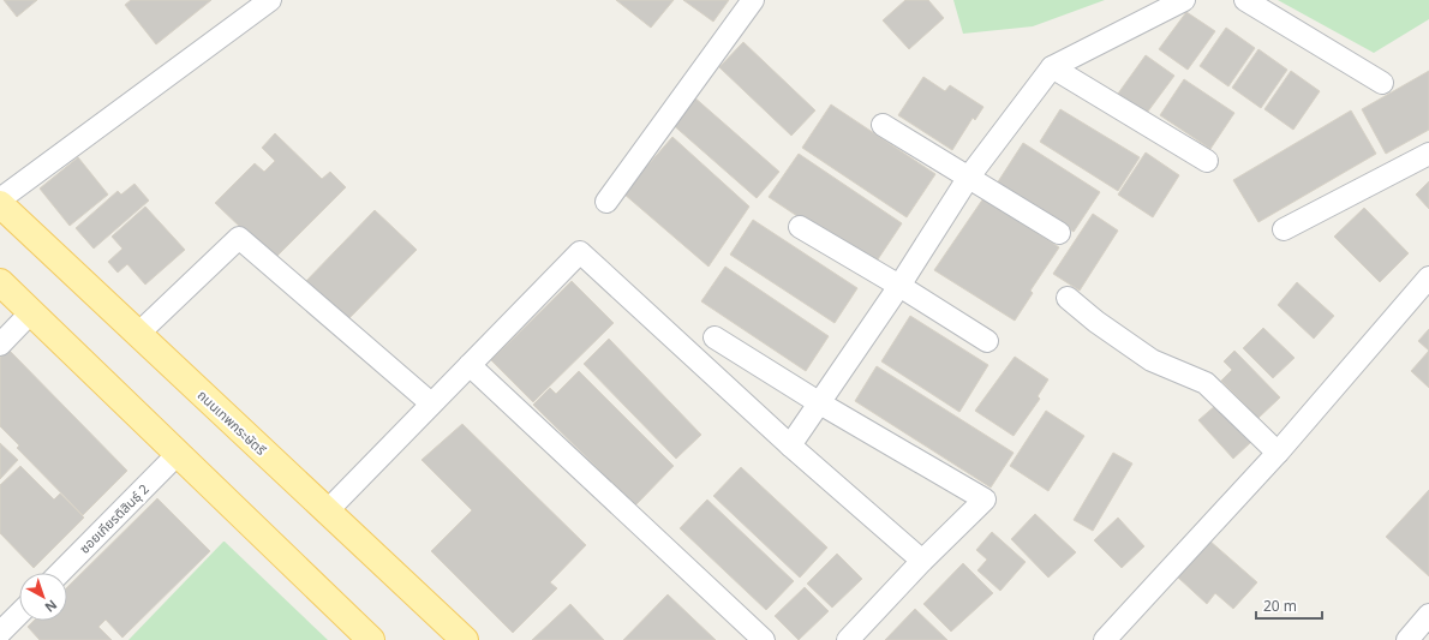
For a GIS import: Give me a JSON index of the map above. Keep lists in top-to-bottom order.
{
  "streets": {
    "main road": ["ถนนเทพกระษัตรี"],
    "street": ["ซอยเกียรติสินธุ์ 2"]
  },
  "scale_bar": "20 m",
  "north": "bottom right"
}
